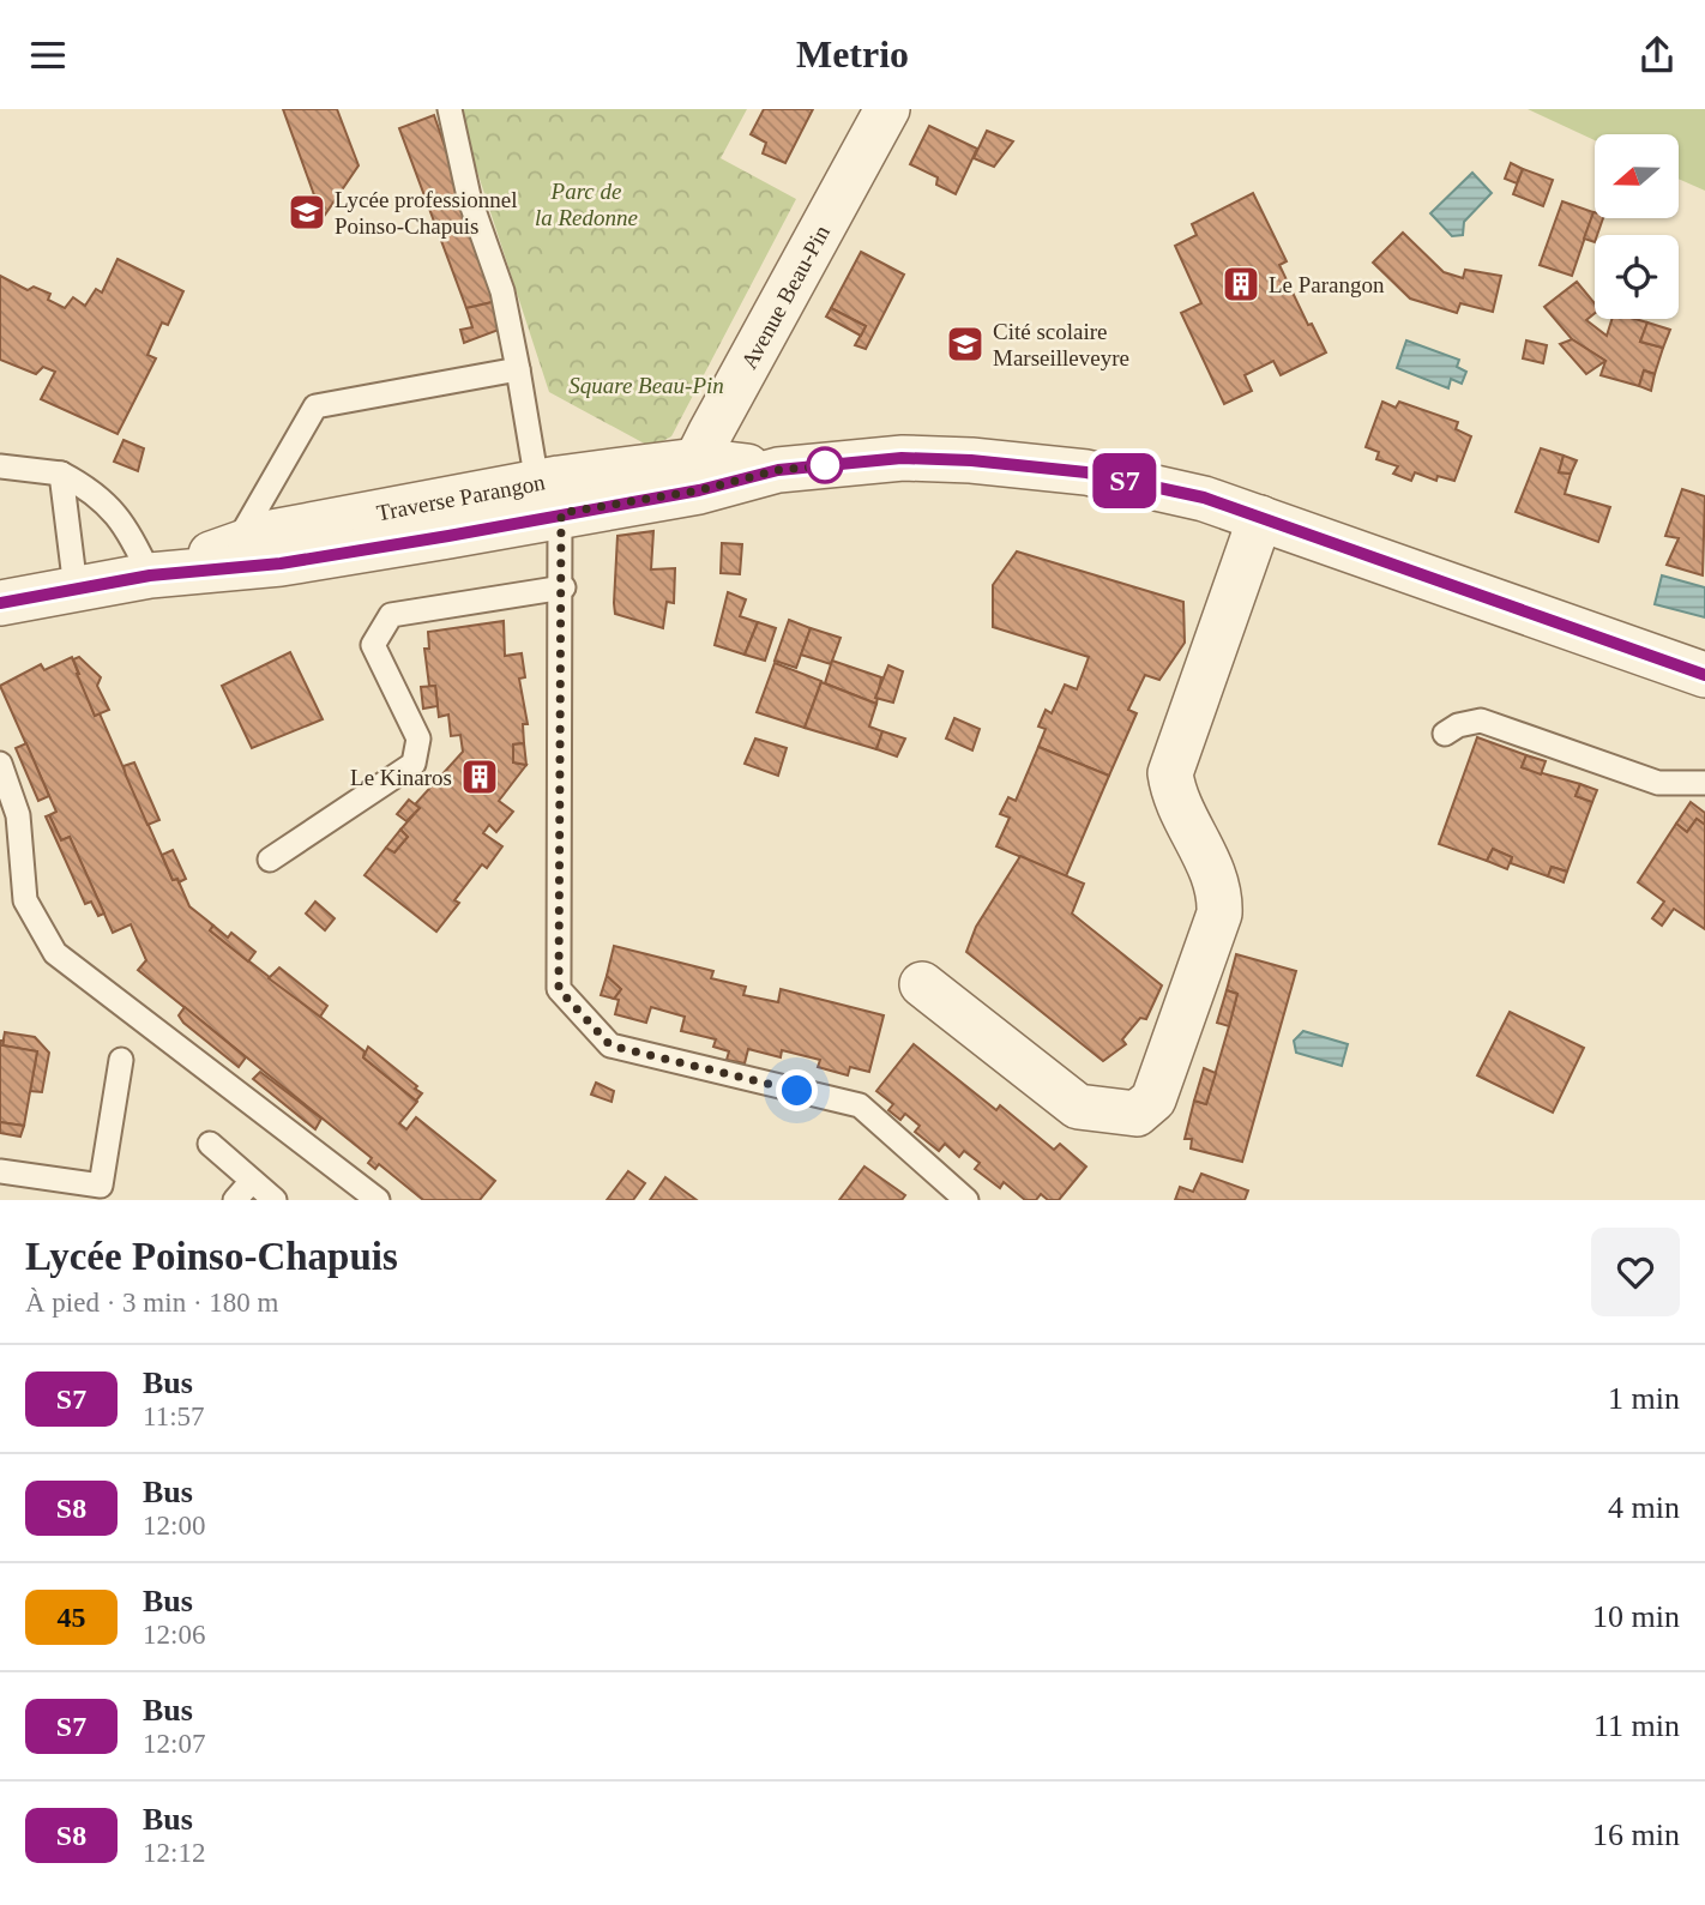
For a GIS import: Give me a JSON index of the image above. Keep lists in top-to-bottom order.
{
  "streets": {
    "street": ["Avenue Beau-Pin", "Traverse Parangon"]
  },
  "crossings": [
    ["Avenue Beau-Pin", "Traverse Parangon"]
  ],
  "parks": ["Parc de la Redonne", "Square Beau-Pin"],
  "places": {
    "school or university": ["Lycée professionnel Poinso-Chapuis", "Cité scolaire Marseilleveyre"],
    "building": ["Le Parangon", "Le Kinaros"]
  },
  "lines": ["bus line S7"],
  "north": "left",
  "page": {
    "header": "Metrio",
    "on_map": "S7",
    "heading": ["Lycée Poinso-Chapuis", "À pied · 3 min · 180 m"],
    "list": [
      {
        "mark": "S7",
        "name": "Bus",
        "note": "11:57",
        "value": "1 min"
      },
      {
        "mark": "S8",
        "name": "Bus",
        "note": "12:00",
        "value": "4 min"
      },
      {
        "mark": "45",
        "name": "Bus",
        "note": "12:06",
        "value": "10 min"
      },
      {
        "mark": "S7",
        "name": "Bus",
        "note": "12:07",
        "value": "11 min"
      },
      {
        "mark": "S8",
        "name": "Bus",
        "note": "12:12",
        "value": "16 min"
      }
    ]
  }
}
